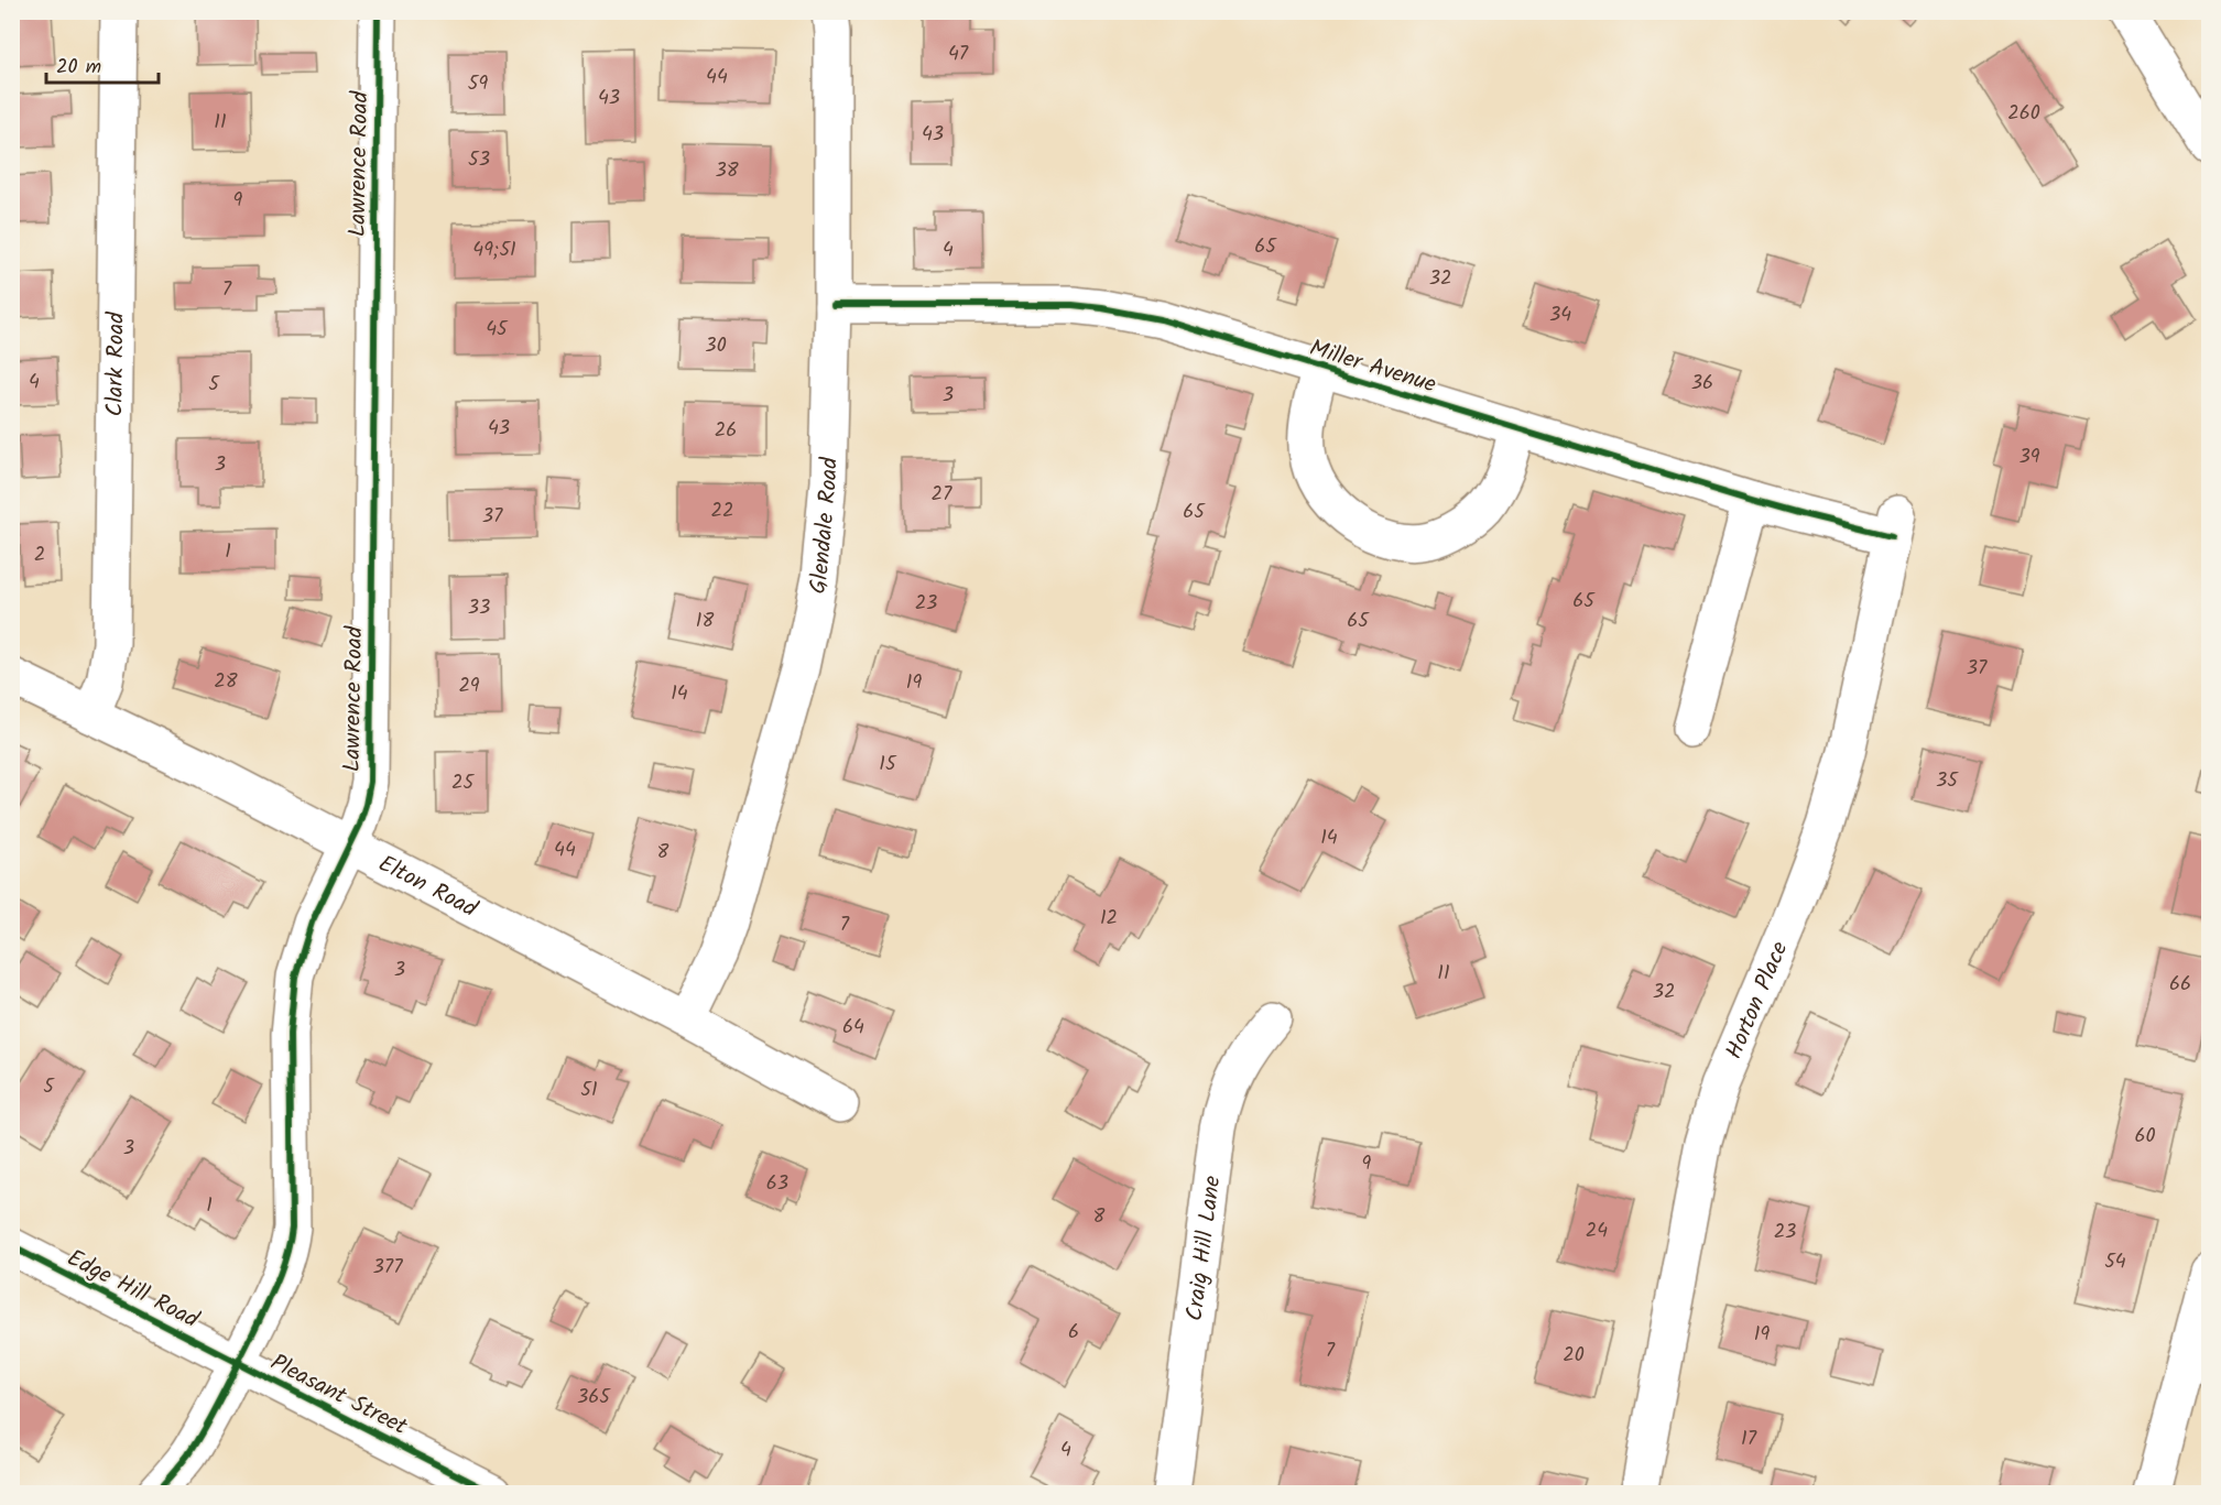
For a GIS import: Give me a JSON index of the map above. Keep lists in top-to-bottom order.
{
  "streets": {
    "street": [
      "Lawrence Road",
      "Clark Road",
      "Miller Avenue",
      "Glendale Road",
      "Elton Road",
      "Horton Place",
      "Craig Hill Lane",
      "Edge Hill Road",
      "Pleasant Street"
    ]
  },
  "crossings": [
    ["Lawrence Road", "Elton Road"],
    ["Lawrence Road", "Edge Hill Road"],
    ["Lawrence Road", "Pleasant Street"],
    ["Clark Road", "Elton Road"],
    ["Miller Avenue", "Glendale Road"],
    ["Miller Avenue", "Horton Place"],
    ["Glendale Road", "Elton Road"],
    ["Edge Hill Road", "Pleasant Street"]
  ],
  "house_numbers": [
    "47",
    "44",
    "59",
    "43",
    "260",
    "11",
    "43",
    "53",
    "38",
    "9",
    "65",
    "49;51",
    "4",
    "32",
    "7",
    "34",
    "45",
    "30",
    "4",
    "36",
    "5",
    "3",
    "43",
    "26",
    "39",
    "3",
    "27",
    "22",
    "65",
    "37",
    "1",
    "2",
    "65",
    "23",
    "33",
    "18",
    "65",
    "37",
    "28",
    "19",
    "29",
    "14",
    "15",
    "35",
    "25",
    "14",
    "44",
    "8",
    "12",
    "7",
    "3",
    "11",
    "66",
    "32",
    "64",
    "5",
    "51",
    "60",
    "3",
    "9",
    "63",
    "1",
    "8",
    "24",
    "23",
    "54",
    "377",
    "6",
    "19",
    "7",
    "20",
    "365",
    "17",
    "4"
  ],
  "scale_bar": "20 m"
}
